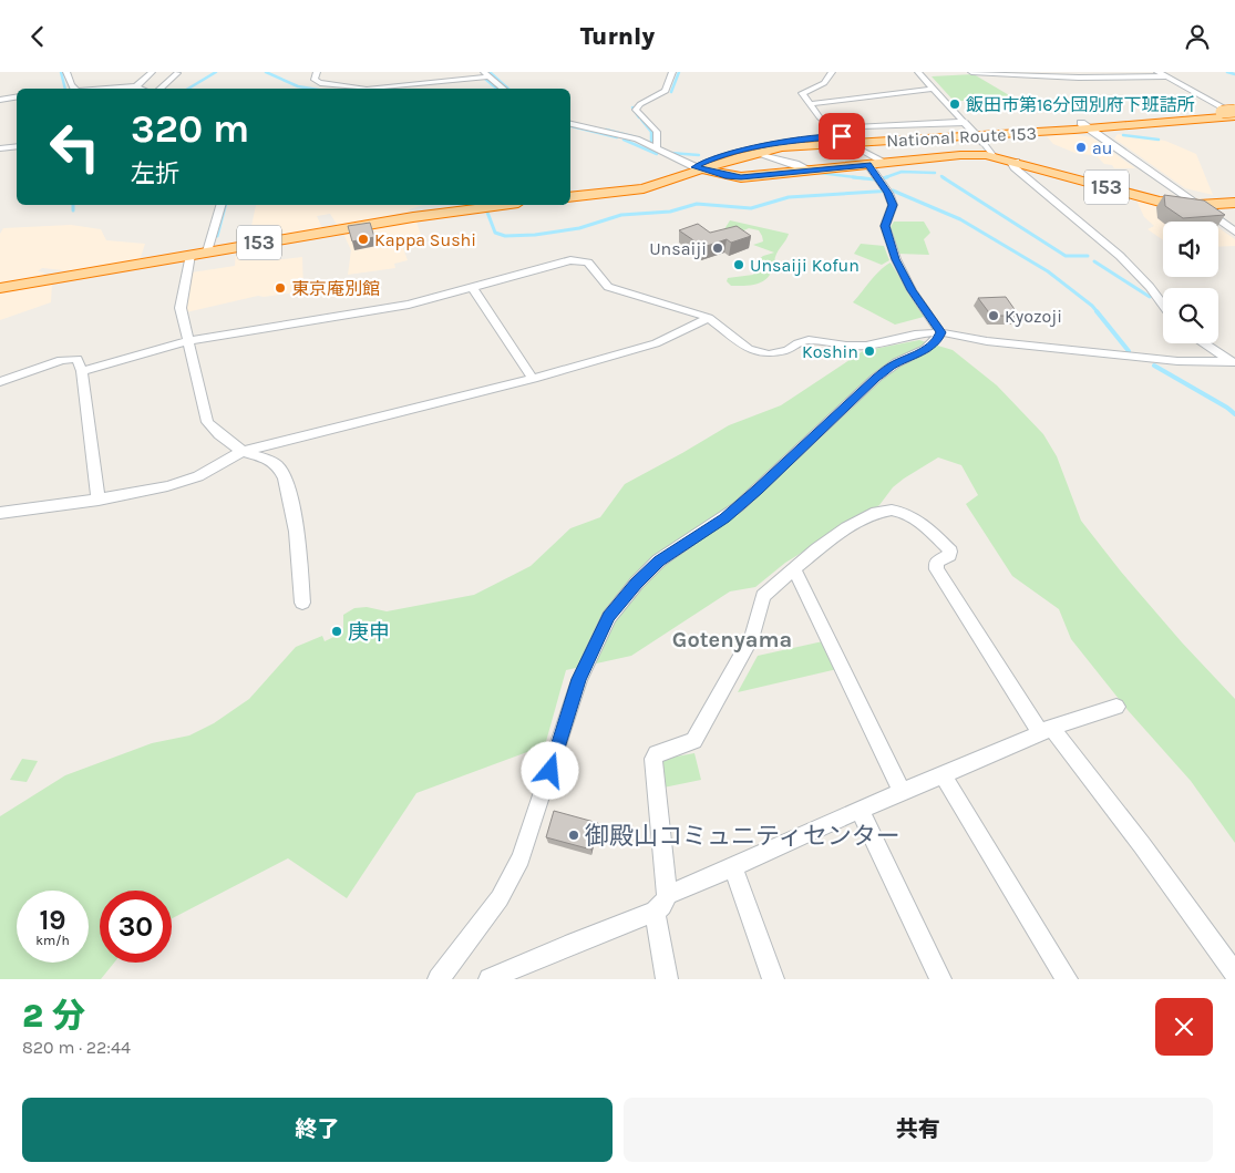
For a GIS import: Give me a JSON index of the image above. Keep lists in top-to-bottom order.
{
  "streets": {
    "highway": ["National Route 153", "153"]
  },
  "crossings": [
    ["National Route 153", "153"]
  ],
  "districts": ["Gotenyama"],
  "places": [
    "飯田市第16分団別府下班詰所",
    "au",
    "Kappa Sushi",
    "Unsaiji",
    "Unsaiji Kofun",
    "東京庵別館",
    "Kyozoji",
    "Koshin",
    "庚申",
    "御殿山コミュニティセンター"
  ],
  "page": {
    "header": "Turnly",
    "turn": ["320 m", "左折"],
    "speed": "19 km/h",
    "limit": "30",
    "heading": ["2 分", "820 m · 22:44"],
    "buttons": ["終了", "共有"]
  }
}
